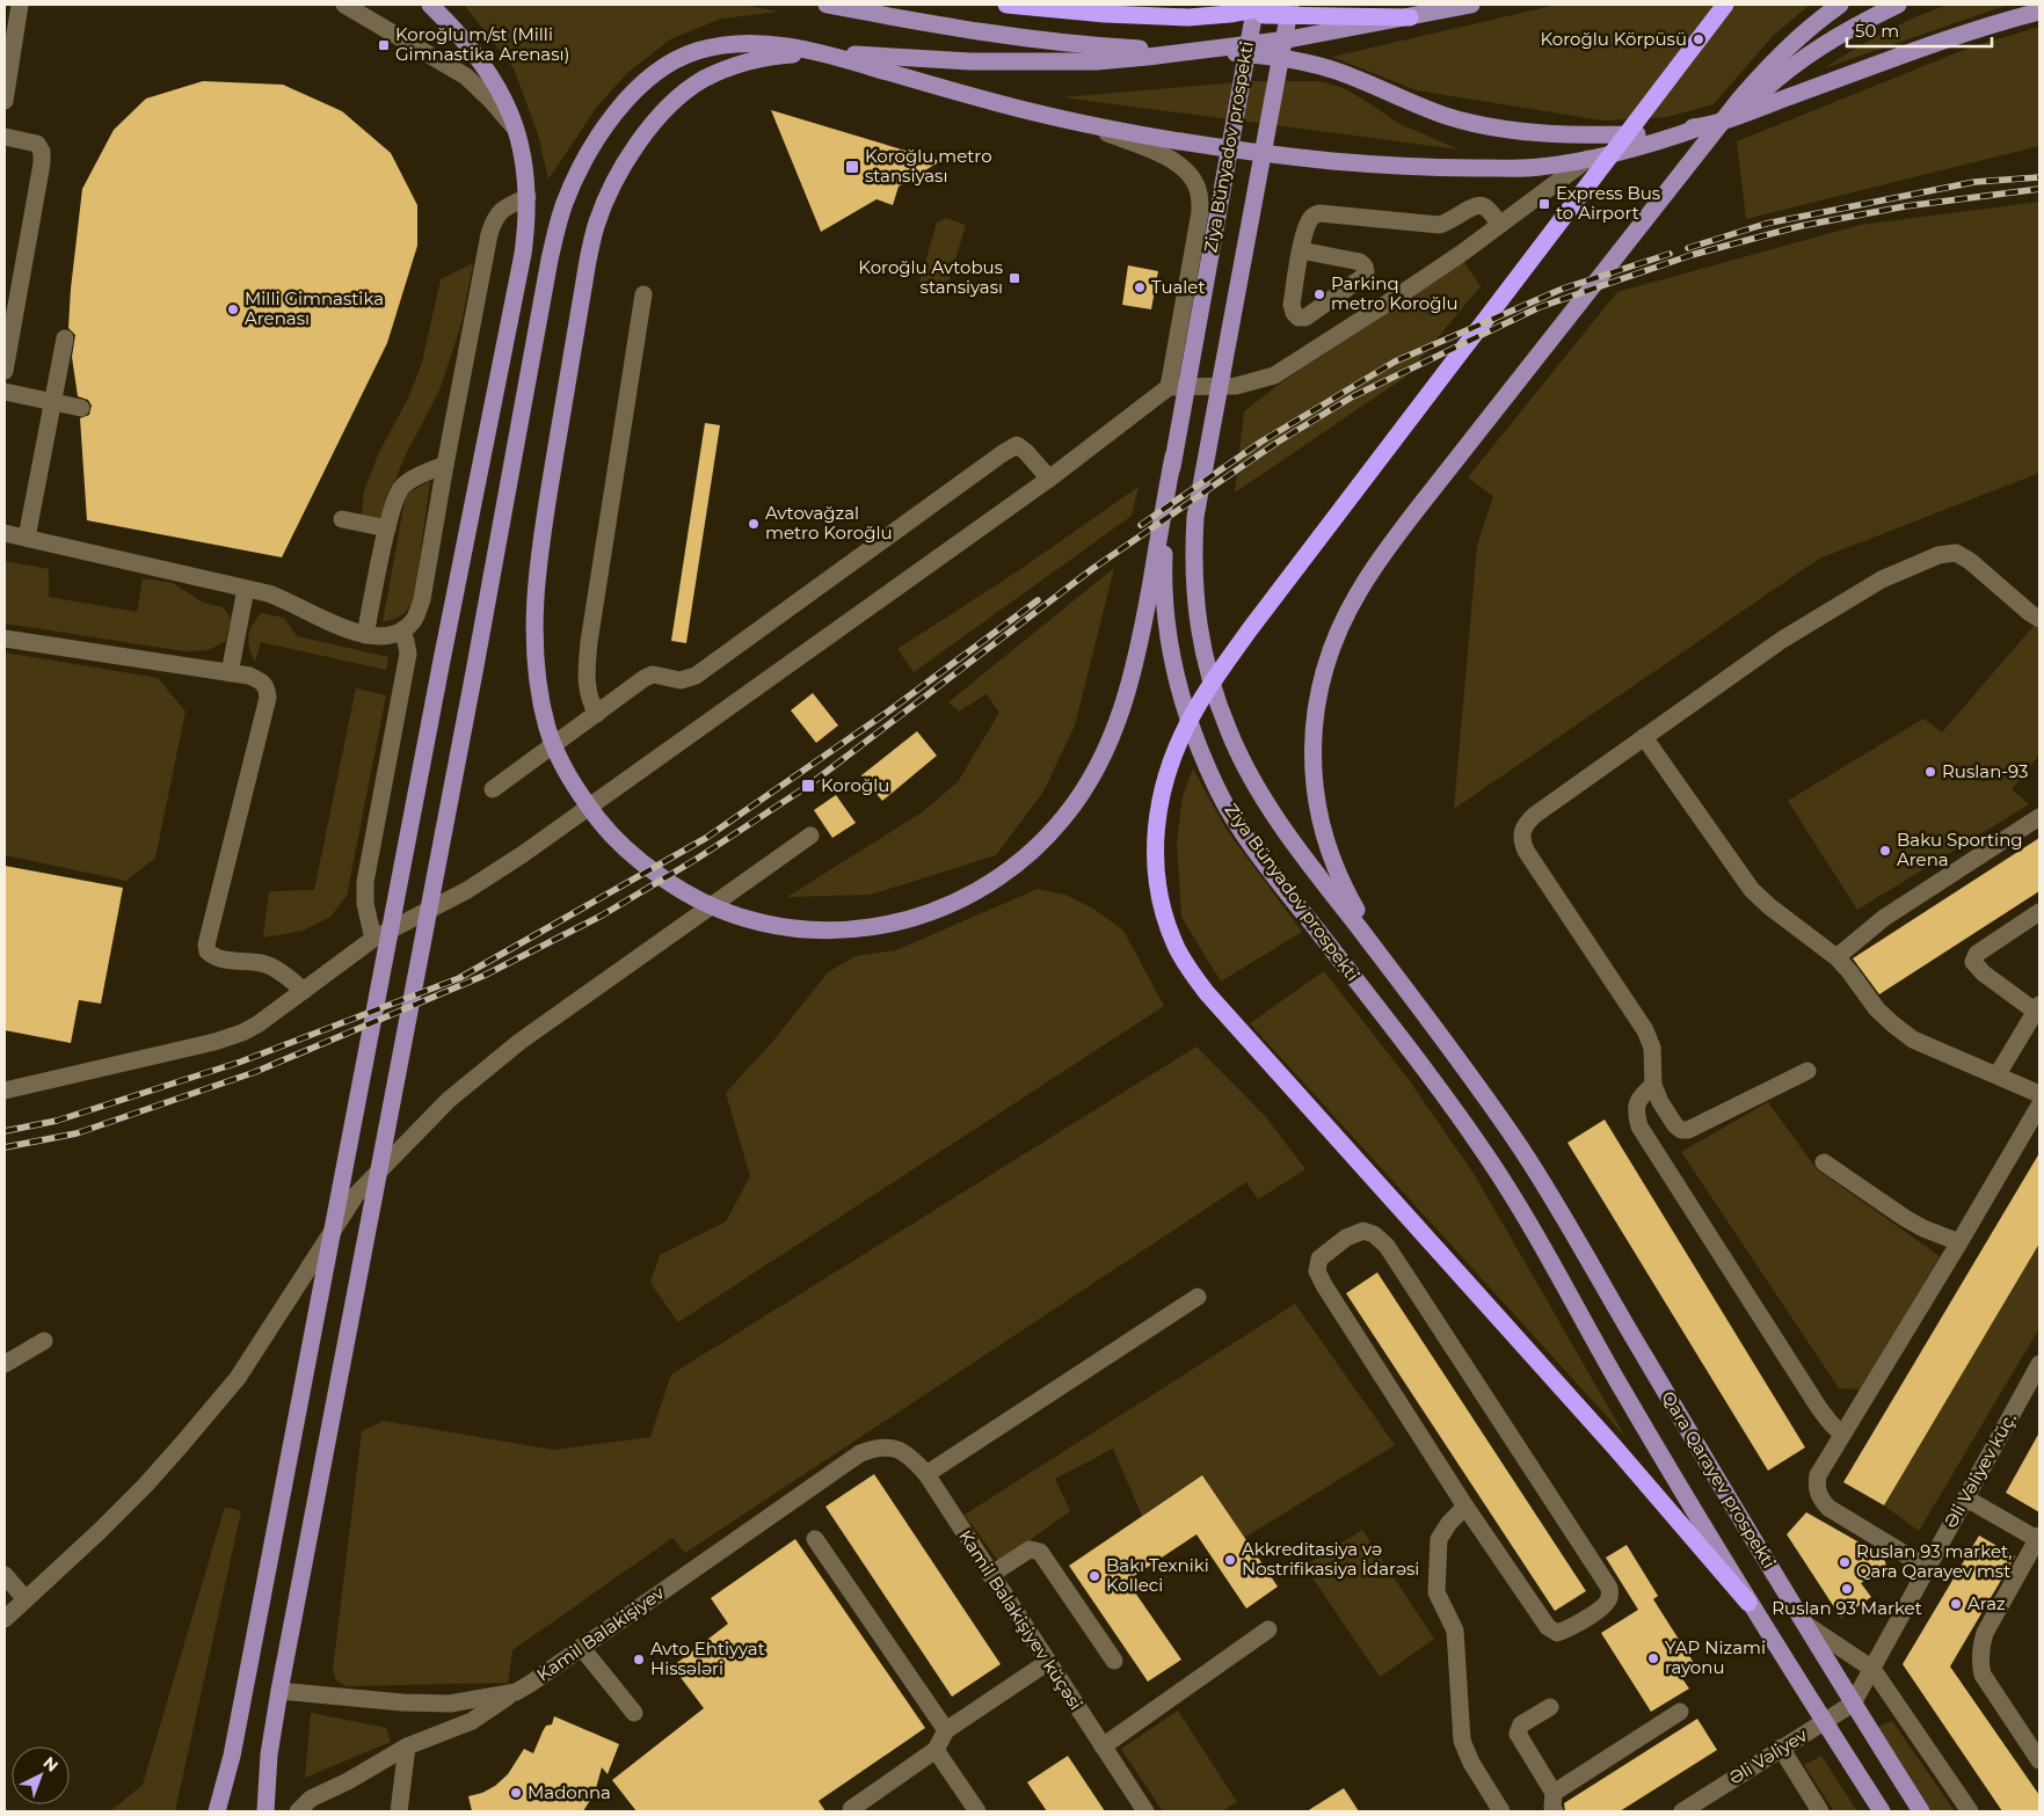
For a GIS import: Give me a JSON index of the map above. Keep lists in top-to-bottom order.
{
  "streets": {
    "main road": ["Ziya Bünyadov prospekti", "Qara Qarayev prospekti"],
    "street": [
      "Əli Vəliyev küç.",
      "Kamil Balakişiyev küçəsi",
      "Kamil Balakişiyev",
      "Əli Vəliyev"
    ]
  },
  "crossings": [
    ["Ziya Bünyadov prospekti", "Qara Qarayev prospekti"],
    ["Əli Vəliyev küç.", "Qara Qarayev prospekti"],
    ["Əli Vəliyev küç.", "Əli Vəliyev"],
    ["Qara Qarayev prospekti", "Əli Vəliyev"],
    ["Kamil Balakişiyev küçəsi", "Kamil Balakişiyev"]
  ],
  "places": {
    "other": [
      "Koroğlu Körpüsü",
      "Tualet",
      "Parkinq metro Koroğlu",
      "Milli Gimnastika Arenası",
      "Avtovağzal metro Koroğlu",
      "Ruslan-93",
      "Baku Sporting Arena",
      "Akkreditasiya və Nostrifikasiya İdarəsi",
      "Ruslan 93 market, Qara Qarayev mst",
      "Bakı Texniki Kolleci",
      "Ruslan 93 Market",
      "Araz",
      "YAP Nizami rayonu",
      "Avto Ehtiyyat Hissәlәri",
      "Madonna"
    ],
    "transit": [
      "Koroğlu m/st (Milli Gimnastika Arenası)",
      "Koroğlu metro stansiyası",
      "Express Bus to Airport",
      "Koroğlu Avtobus stansiyası",
      "Koroğlu"
    ]
  },
  "scale_bar": "50 m",
  "north": "top right"
}
